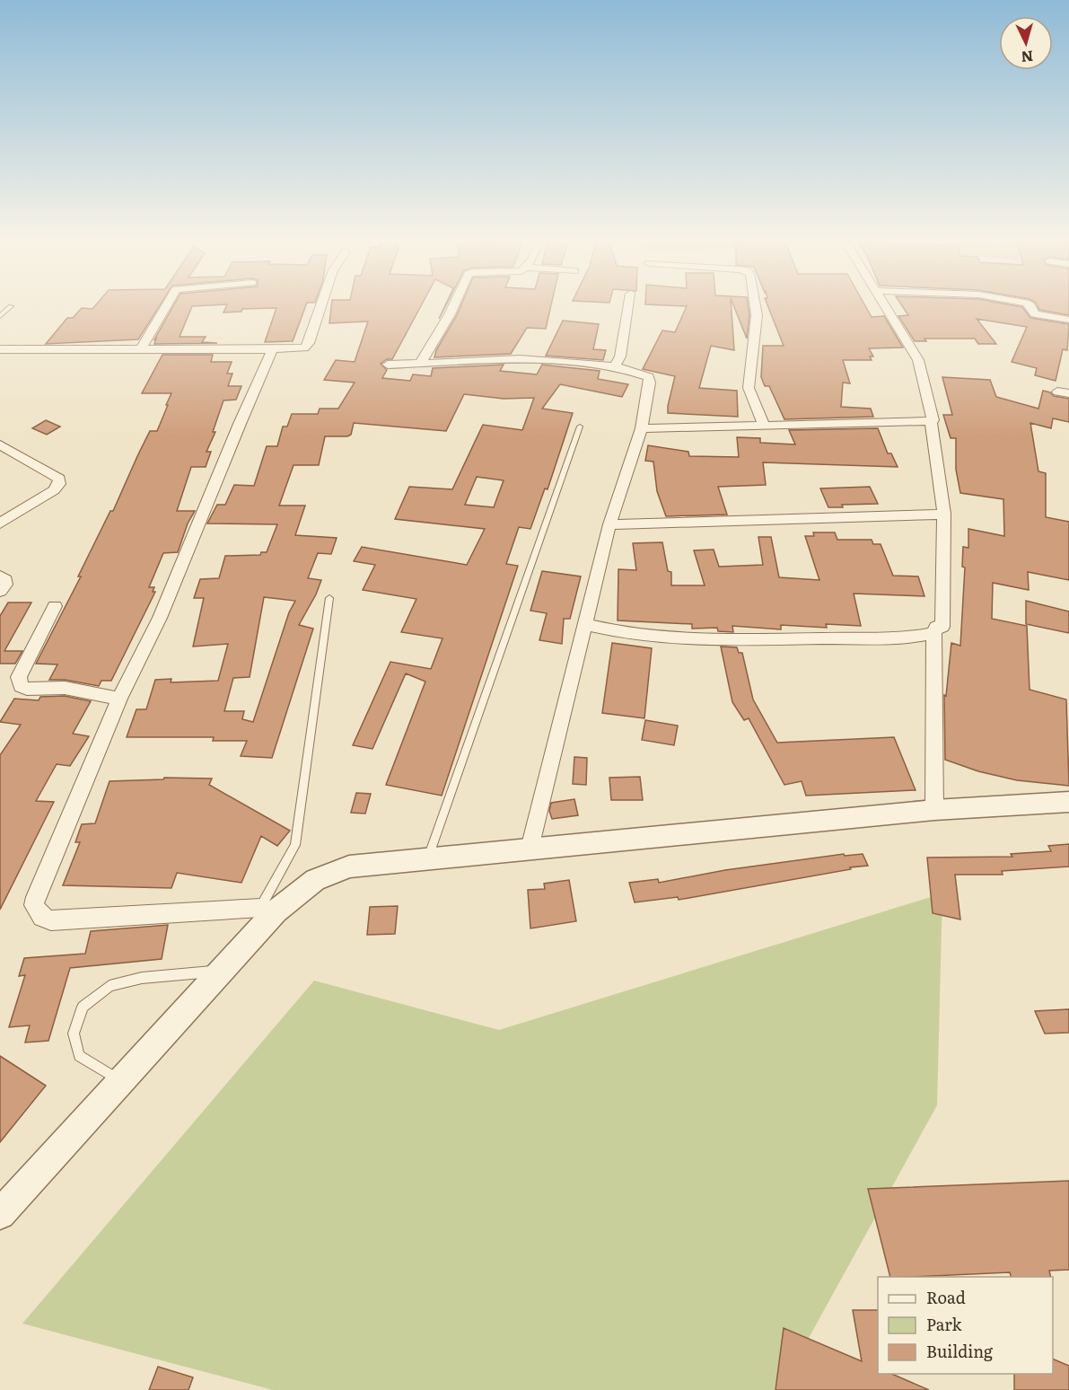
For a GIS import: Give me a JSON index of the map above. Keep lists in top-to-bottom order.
{
  "legend": ["Road", "Park", "Building"],
  "north": "bottom"
}
